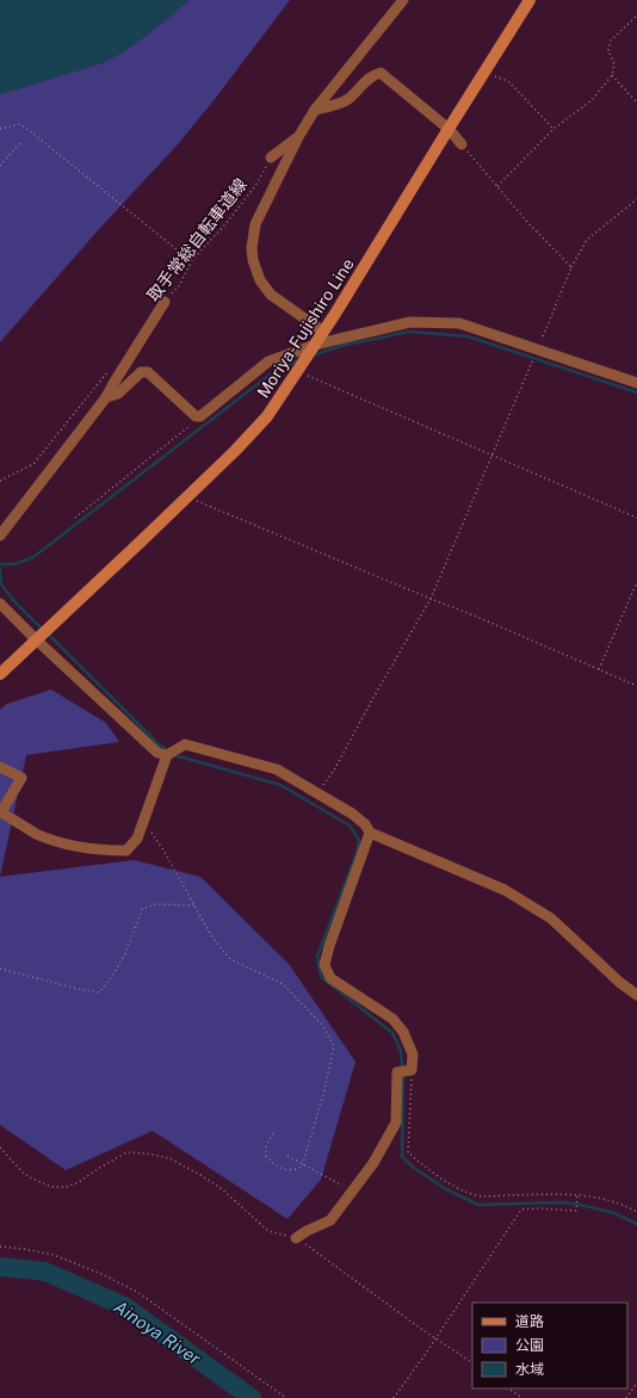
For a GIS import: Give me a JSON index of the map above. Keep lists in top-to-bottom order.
{
  "streets": {
    "main road": ["Moriya-Fujishiro Line"],
    "path": ["取手常総自転車道線"]
  },
  "water": ["Ainoya River"],
  "legend": ["道路", "公園", "水域"]
}
